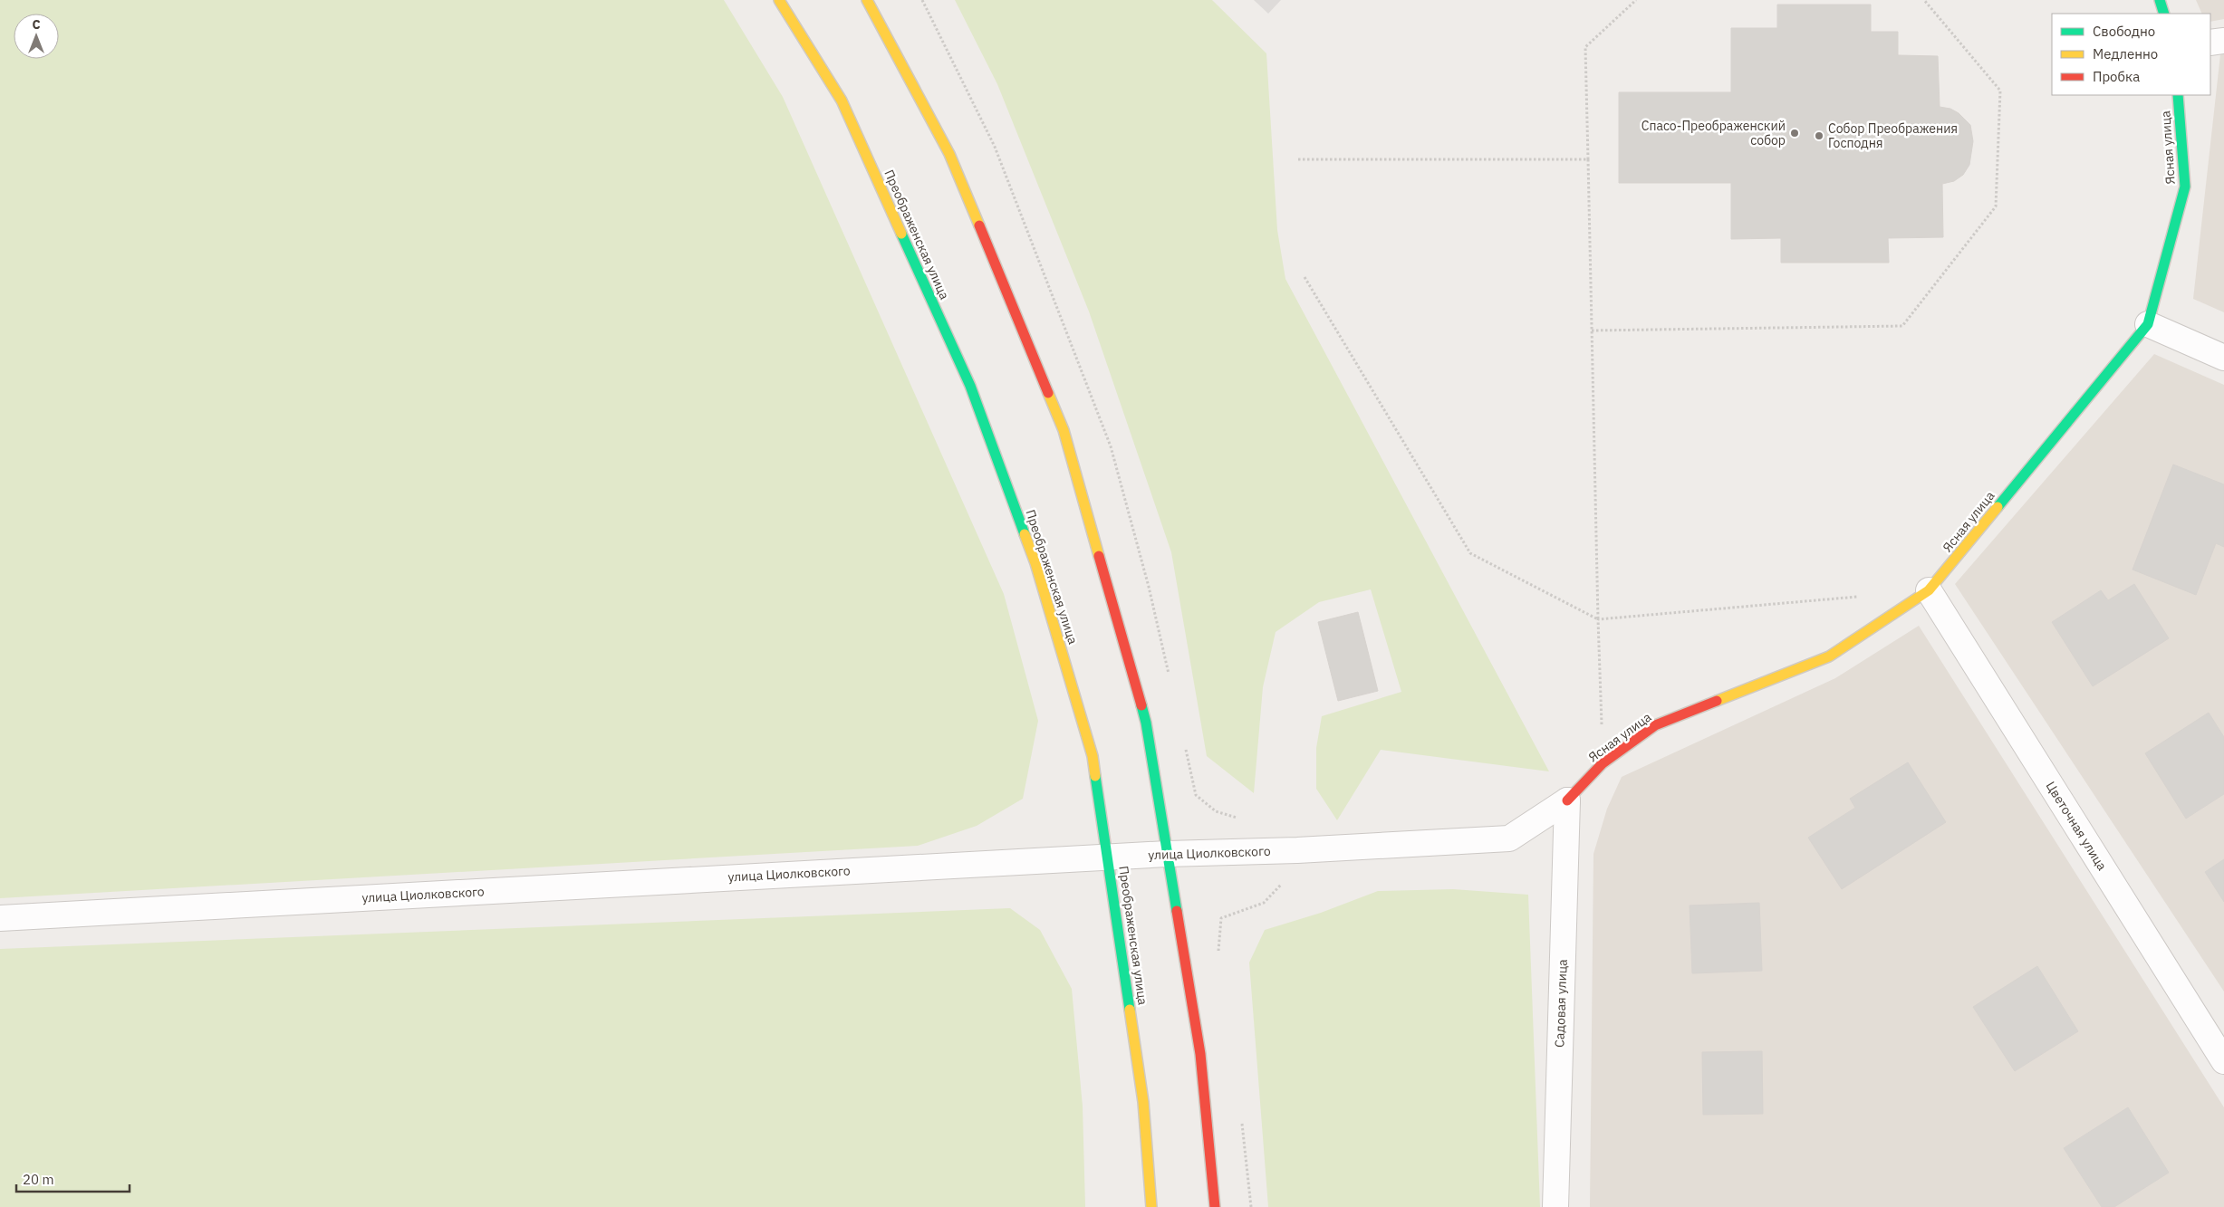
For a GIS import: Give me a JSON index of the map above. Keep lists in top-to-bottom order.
{
  "streets": {
    "main road": ["Ясная улица", "Преображенская улица"],
    "street": ["Цветочная улица", "улица Циолковского", "Садовая улица"]
  },
  "crossings": [
    ["Ясная улица", "Цветочная улица"],
    ["Ясная улица", "улица Циолковского"],
    ["Ясная улица", "Садовая улица"],
    ["Преображенская улица", "улица Циолковского"],
    ["улица Циолковского", "Садовая улица"]
  ],
  "places": ["Спасо-Преображенский собор", "Собор Преображения Господня"],
  "legend": ["Свободно", "Медленно", "Пробка"],
  "scale_bar": "20 m",
  "north": "top"
}
